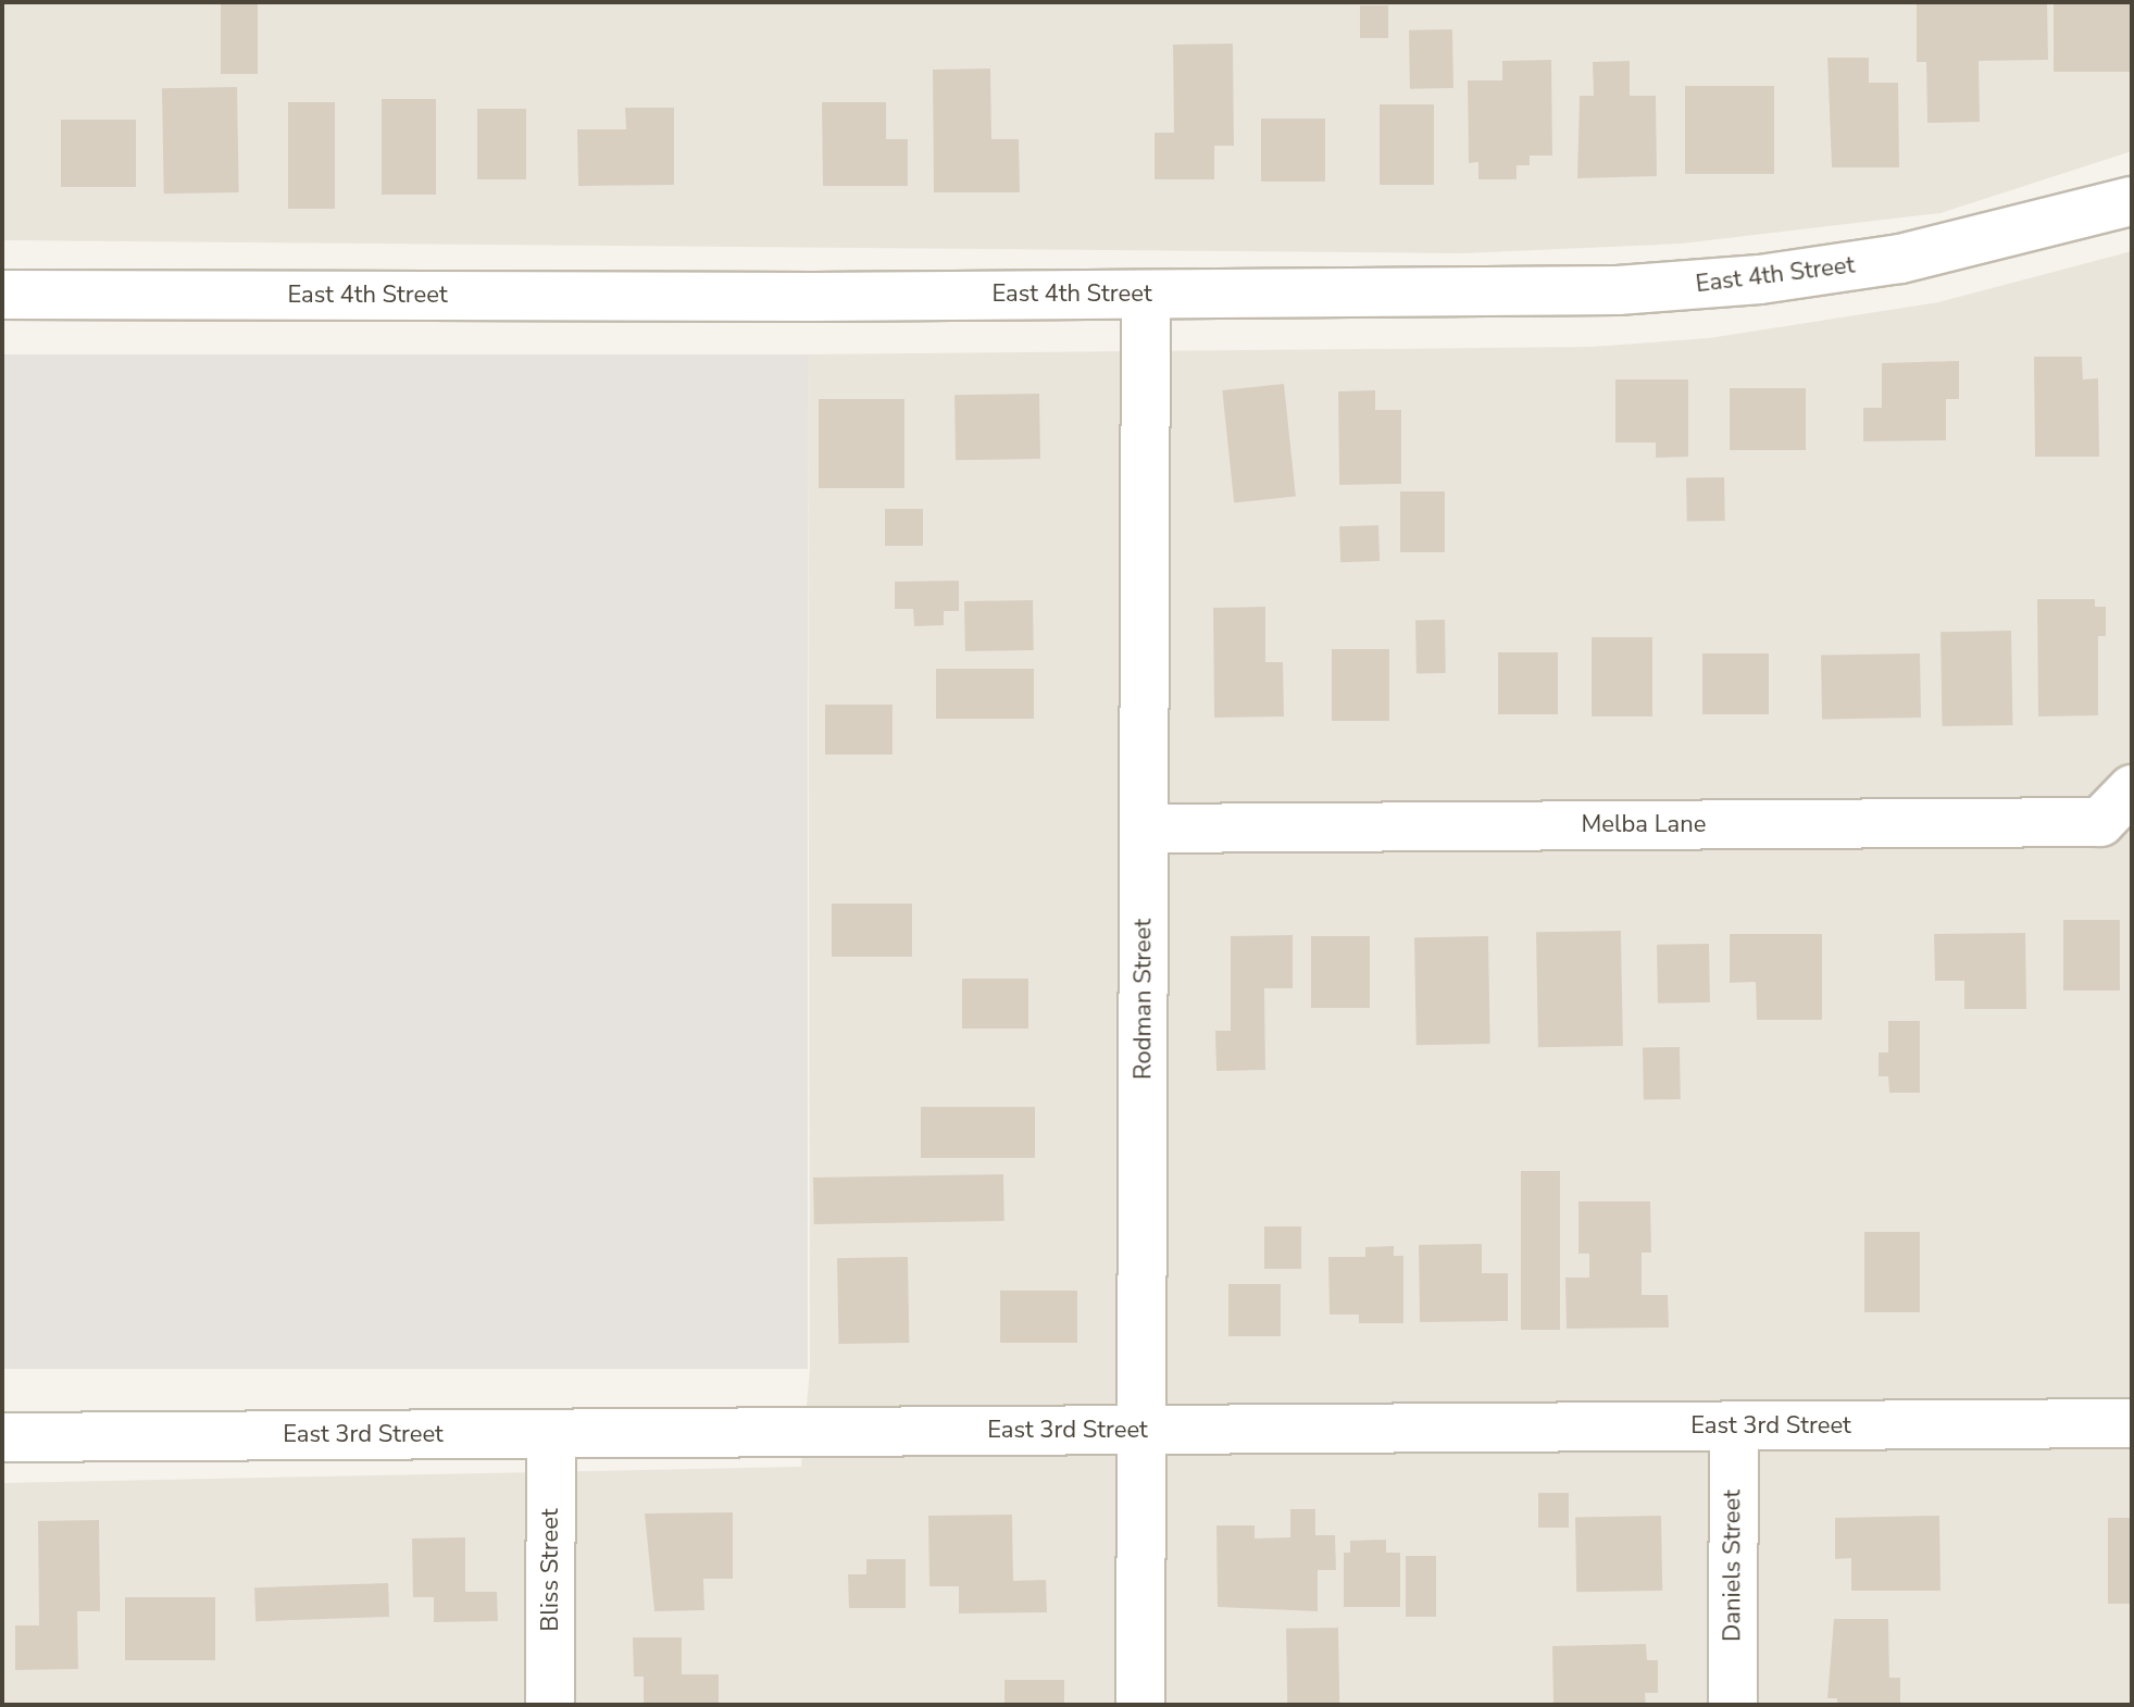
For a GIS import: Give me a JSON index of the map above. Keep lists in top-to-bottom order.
{
  "streets": {
    "street": [
      "East 4th Street",
      "Melba Lane",
      "Rodman Street",
      "East 3rd Street",
      "Daniels Street",
      "Bliss Street"
    ]
  },
  "crossings": [
    ["East 4th Street", "Rodman Street"],
    ["Melba Lane", "Rodman Street"],
    ["Rodman Street", "East 3rd Street"],
    ["East 3rd Street", "Daniels Street"],
    ["East 3rd Street", "Bliss Street"]
  ]
}
